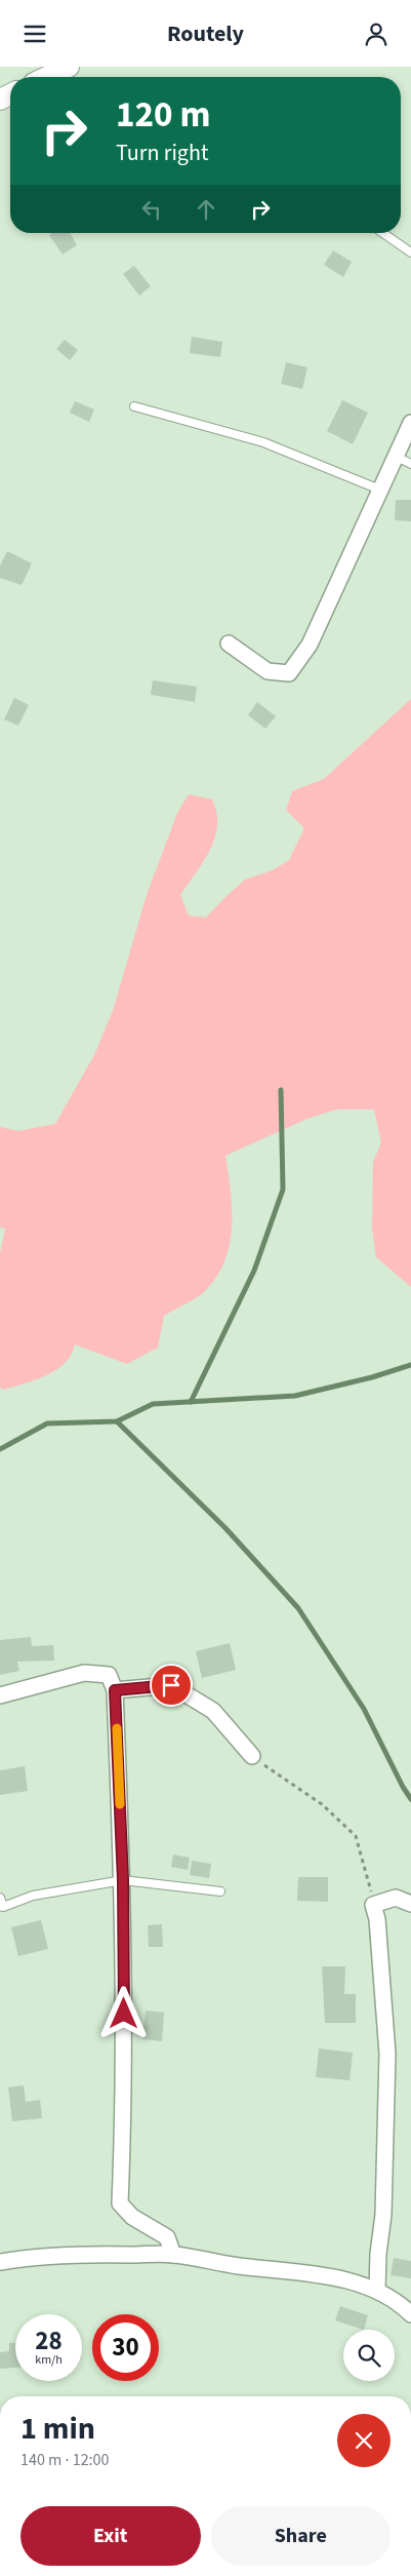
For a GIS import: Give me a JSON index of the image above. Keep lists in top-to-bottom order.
{
  "page": {
    "header": "Routely",
    "turn": ["120 m", "Turn right"],
    "speed": "28 km/h",
    "limit": "30",
    "heading": ["1 min", "140 m · 12:00"],
    "buttons": ["Exit", "Share"]
  }
}
